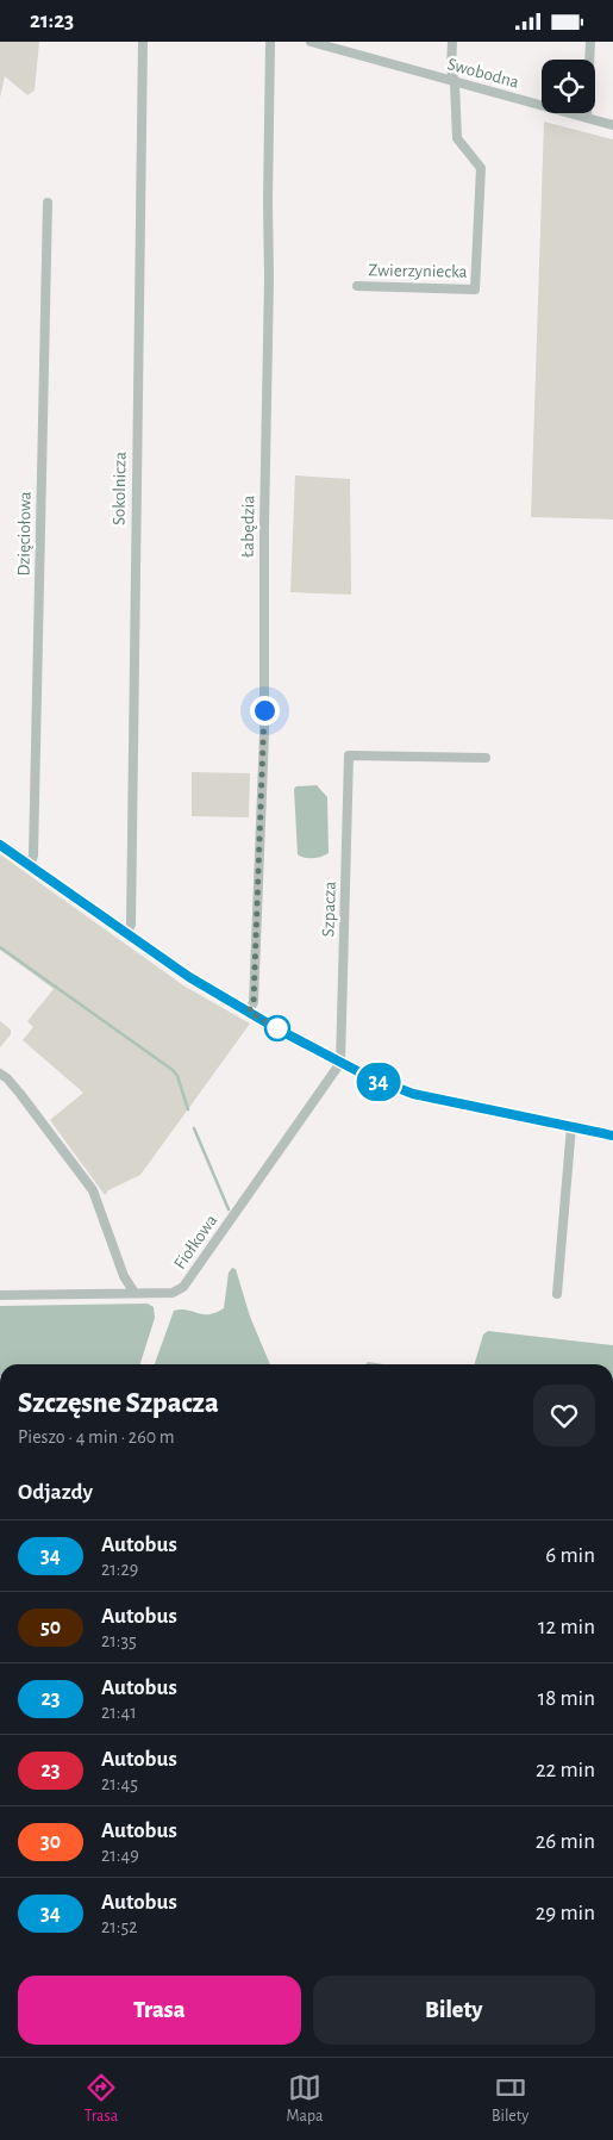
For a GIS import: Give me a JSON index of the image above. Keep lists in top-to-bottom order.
{
  "streets": {
    "street": [
      "Swobodna",
      "Zwierzyniecka",
      "Sokolnicza",
      "Łabędzia",
      "Dzięciołowa",
      "Szpacza",
      "Fiołkowa"
    ]
  },
  "crossings": [
    ["Swobodna", "Zwierzyniecka"],
    ["Szpacza", "Fiołkowa"]
  ],
  "lines": ["bus line 34"],
  "page": {
    "status": "21:23",
    "on_map": "34",
    "heading": [
      ["Szczęsne Szpacza", "Pieszo · 4 min · 260 m"],
      "Odjazdy"
    ],
    "list": [
      {
        "mark": "34",
        "name": "Autobus",
        "note": "21:29",
        "value": "6 min"
      },
      {
        "mark": "50",
        "name": "Autobus",
        "note": "21:35",
        "value": "12 min"
      },
      {
        "mark": "23",
        "name": "Autobus",
        "note": "21:41",
        "value": "18 min"
      },
      {
        "mark": "23",
        "name": "Autobus",
        "note": "21:45",
        "value": "22 min"
      },
      {
        "mark": "30",
        "name": "Autobus",
        "note": "21:49",
        "value": "26 min"
      },
      {
        "mark": "34",
        "name": "Autobus",
        "note": "21:52",
        "value": "29 min"
      }
    ],
    "buttons": ["Trasa", "Bilety"],
    "tabs": ["Trasa", "Mapa", "Bilety"]
  }
}
